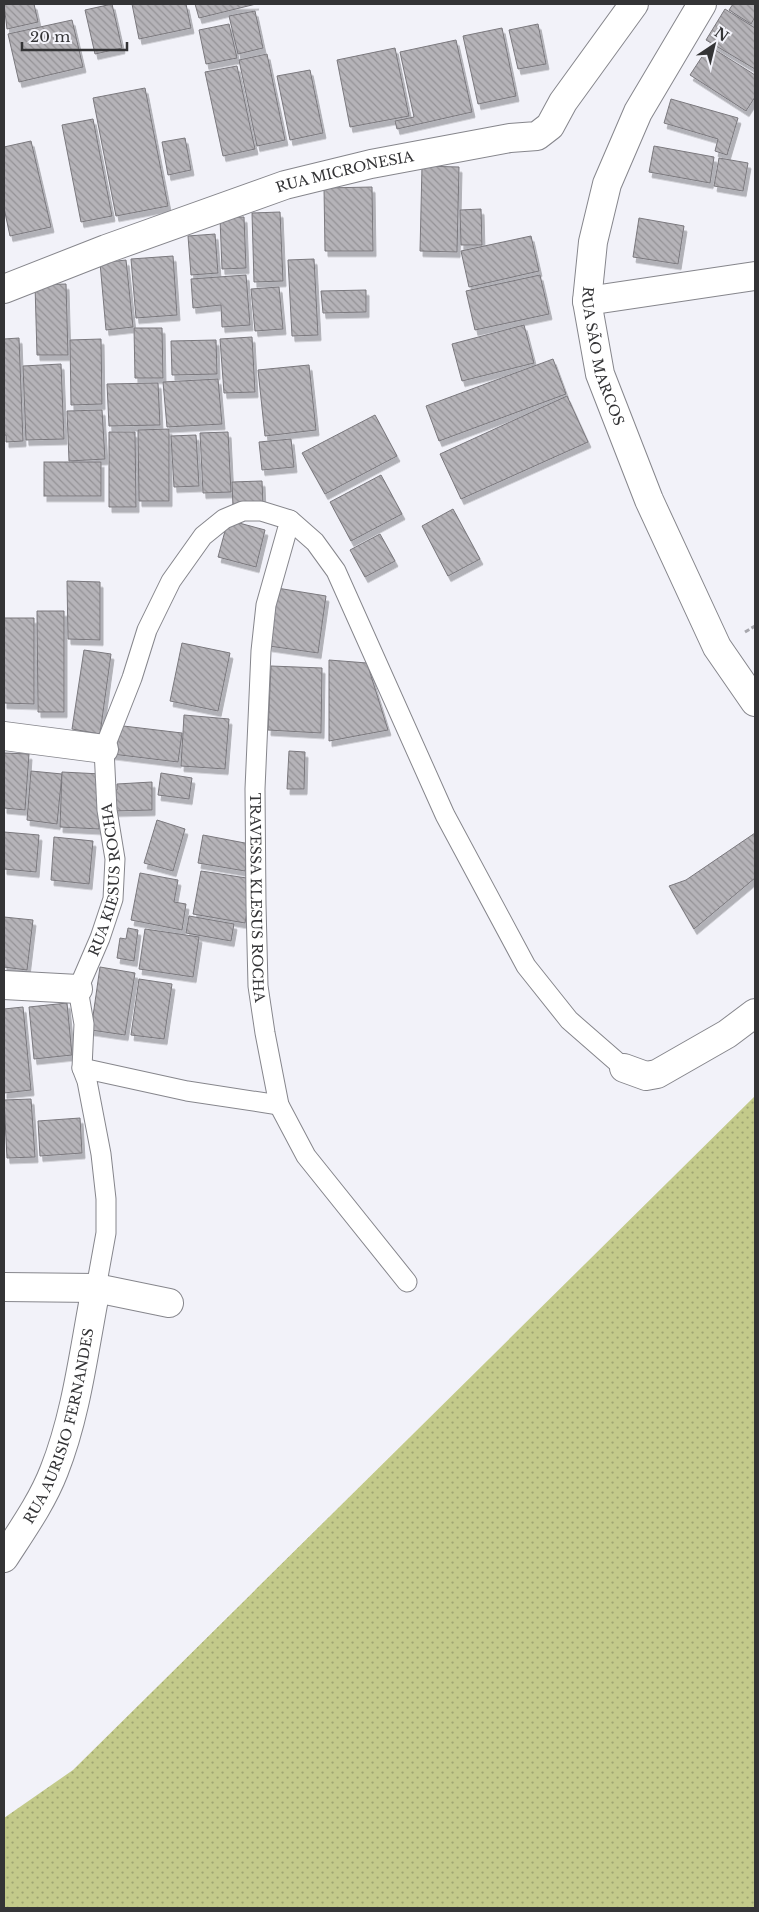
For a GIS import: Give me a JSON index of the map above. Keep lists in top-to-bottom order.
{
  "streets": {
    "street": ["RUA MICRONESIA", "RUA SÃO MARCOS", "RUA AURISIO FERNANDES"],
    "lane": ["RUA KIESUS ROCHA", "TRAVESSA KLESUS ROCHA"]
  },
  "crossings": [
    ["RUA KIESUS ROCHA", "TRAVESSA KLESUS ROCHA"]
  ],
  "scale_bar": "20 m",
  "north": "top right"
}
